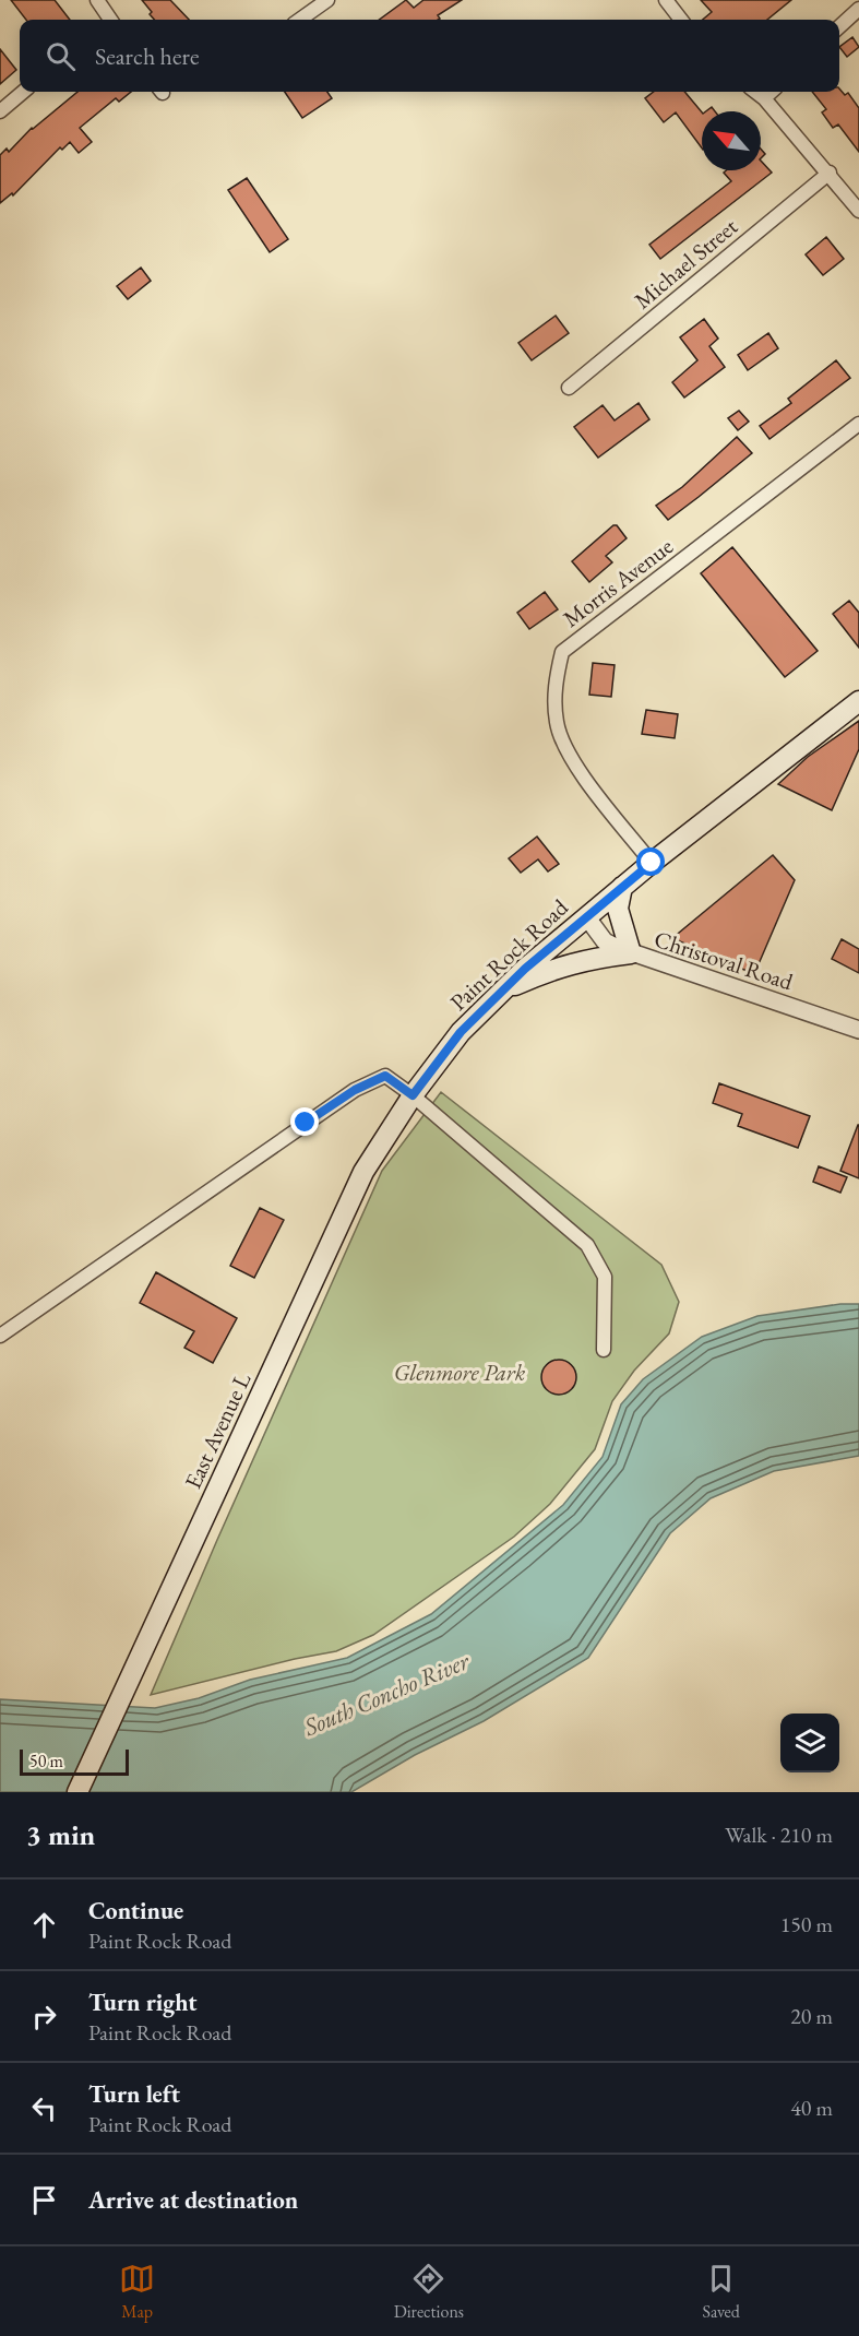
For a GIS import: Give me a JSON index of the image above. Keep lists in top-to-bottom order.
{
  "streets": {
    "main road": ["Paint Rock Road", "East Avenue L"],
    "street": ["Michael Street", "Morris Avenue", "Christoval Road"]
  },
  "crossings": [
    ["Morris Avenue", "Paint Rock Road"],
    ["Paint Rock Road", "Christoval Road"],
    ["Paint Rock Road", "East Avenue L"]
  ],
  "water": ["South Concho River"],
  "parks": ["Glenmore Park"],
  "scale_bar": "50 m",
  "north": "top left",
  "page": {
    "search": "Search here",
    "scale": "50 m",
    "heading": ["3 min", "Walk · 210 m"],
    "list": [
      ["Continue", "Paint Rock Road", "150 m"],
      ["Turn right", "Paint Rock Road", "20 m"],
      ["Turn left", "Paint Rock Road", "40 m"],
      "Arrive at destination"
    ],
    "nav": ["Map", "Directions", "Saved"]
  }
}
